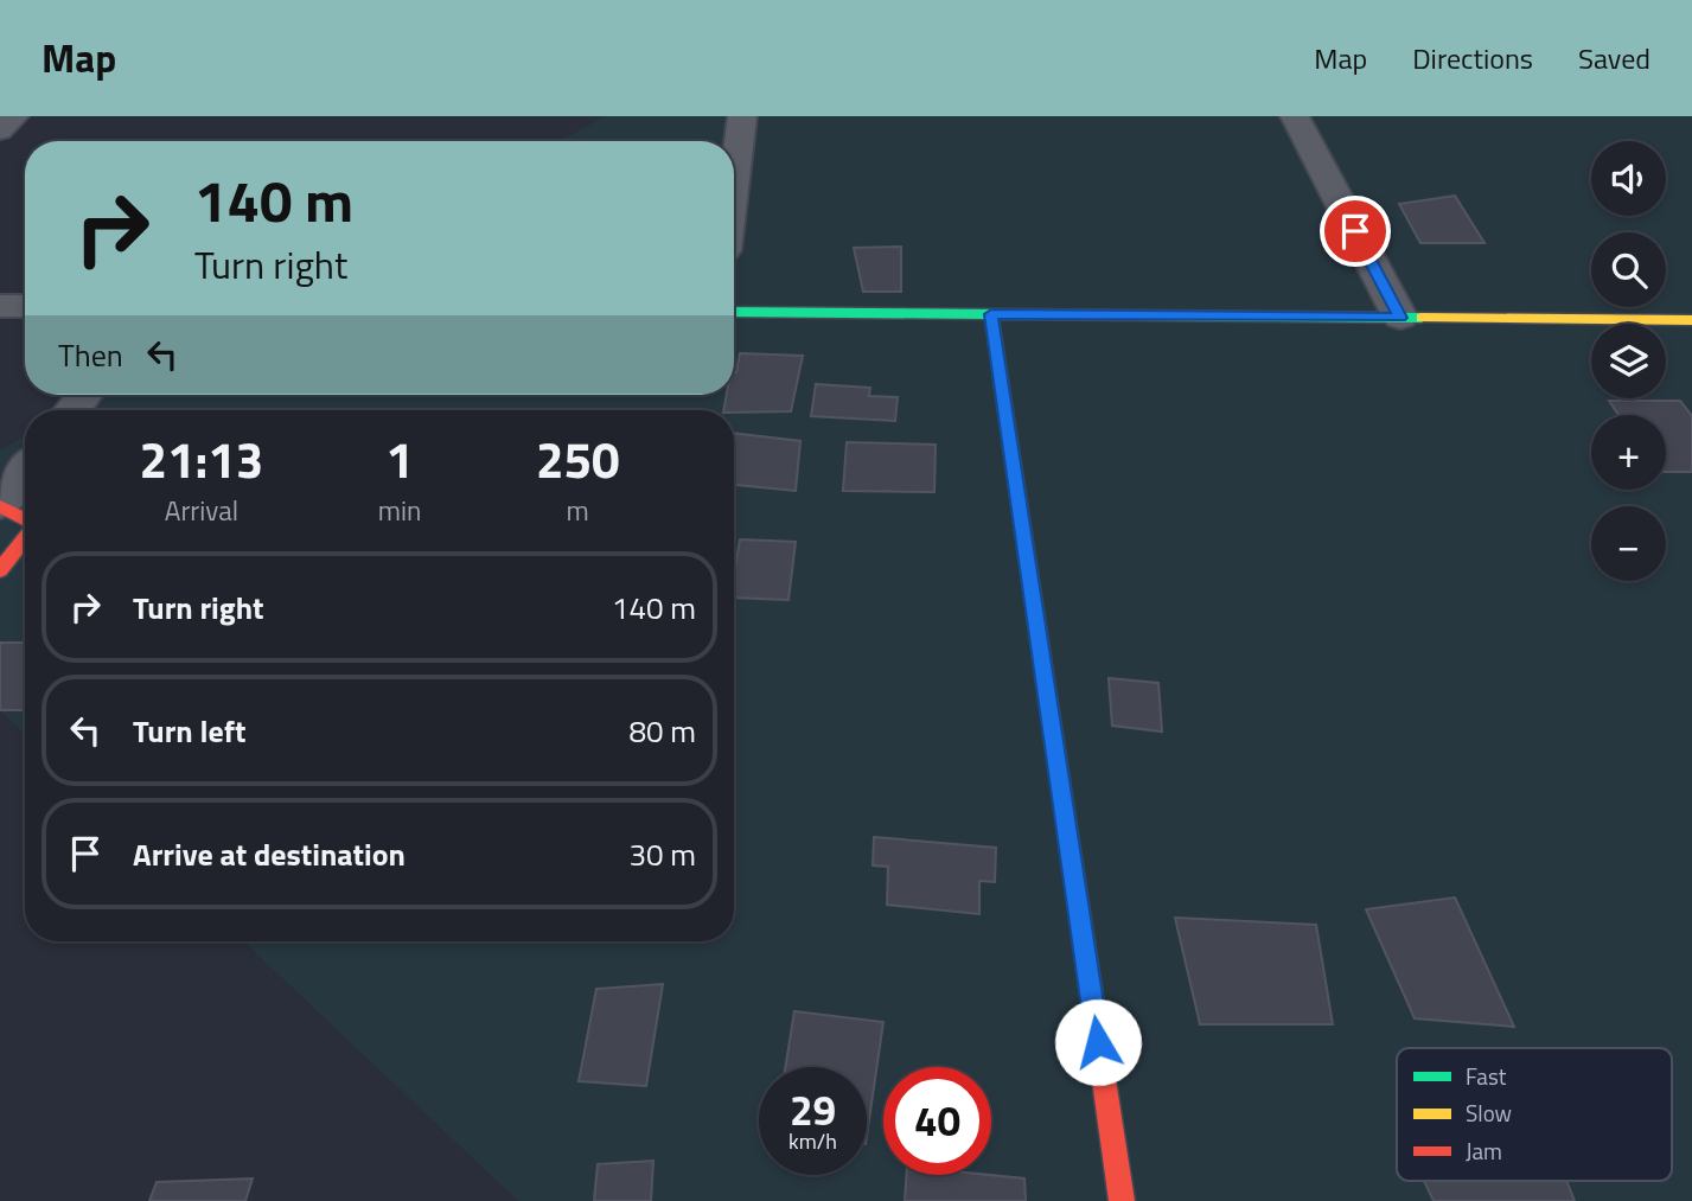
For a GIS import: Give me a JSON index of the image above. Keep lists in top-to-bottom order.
{
  "legend": ["Fast", "Slow", "Jam"],
  "page": {
    "header": "Map",
    "nav": ["Map", "Directions", "Saved"],
    "map_buttons": ["+", "−"],
    "turn": ["140 m", "Turn right"],
    "then": "Then",
    "eta": [
      "21:13",
      "Arrival",
      "1",
      "min",
      "250",
      "m"
    ],
    "list": [
      {
        "name": "Turn right",
        "value": "140 m"
      },
      {
        "name": "Turn left",
        "value": "80 m"
      },
      {
        "name": "Arrive at destination",
        "value": "30 m"
      }
    ],
    "speed": "29 km/h",
    "limit": "40"
  }
}
